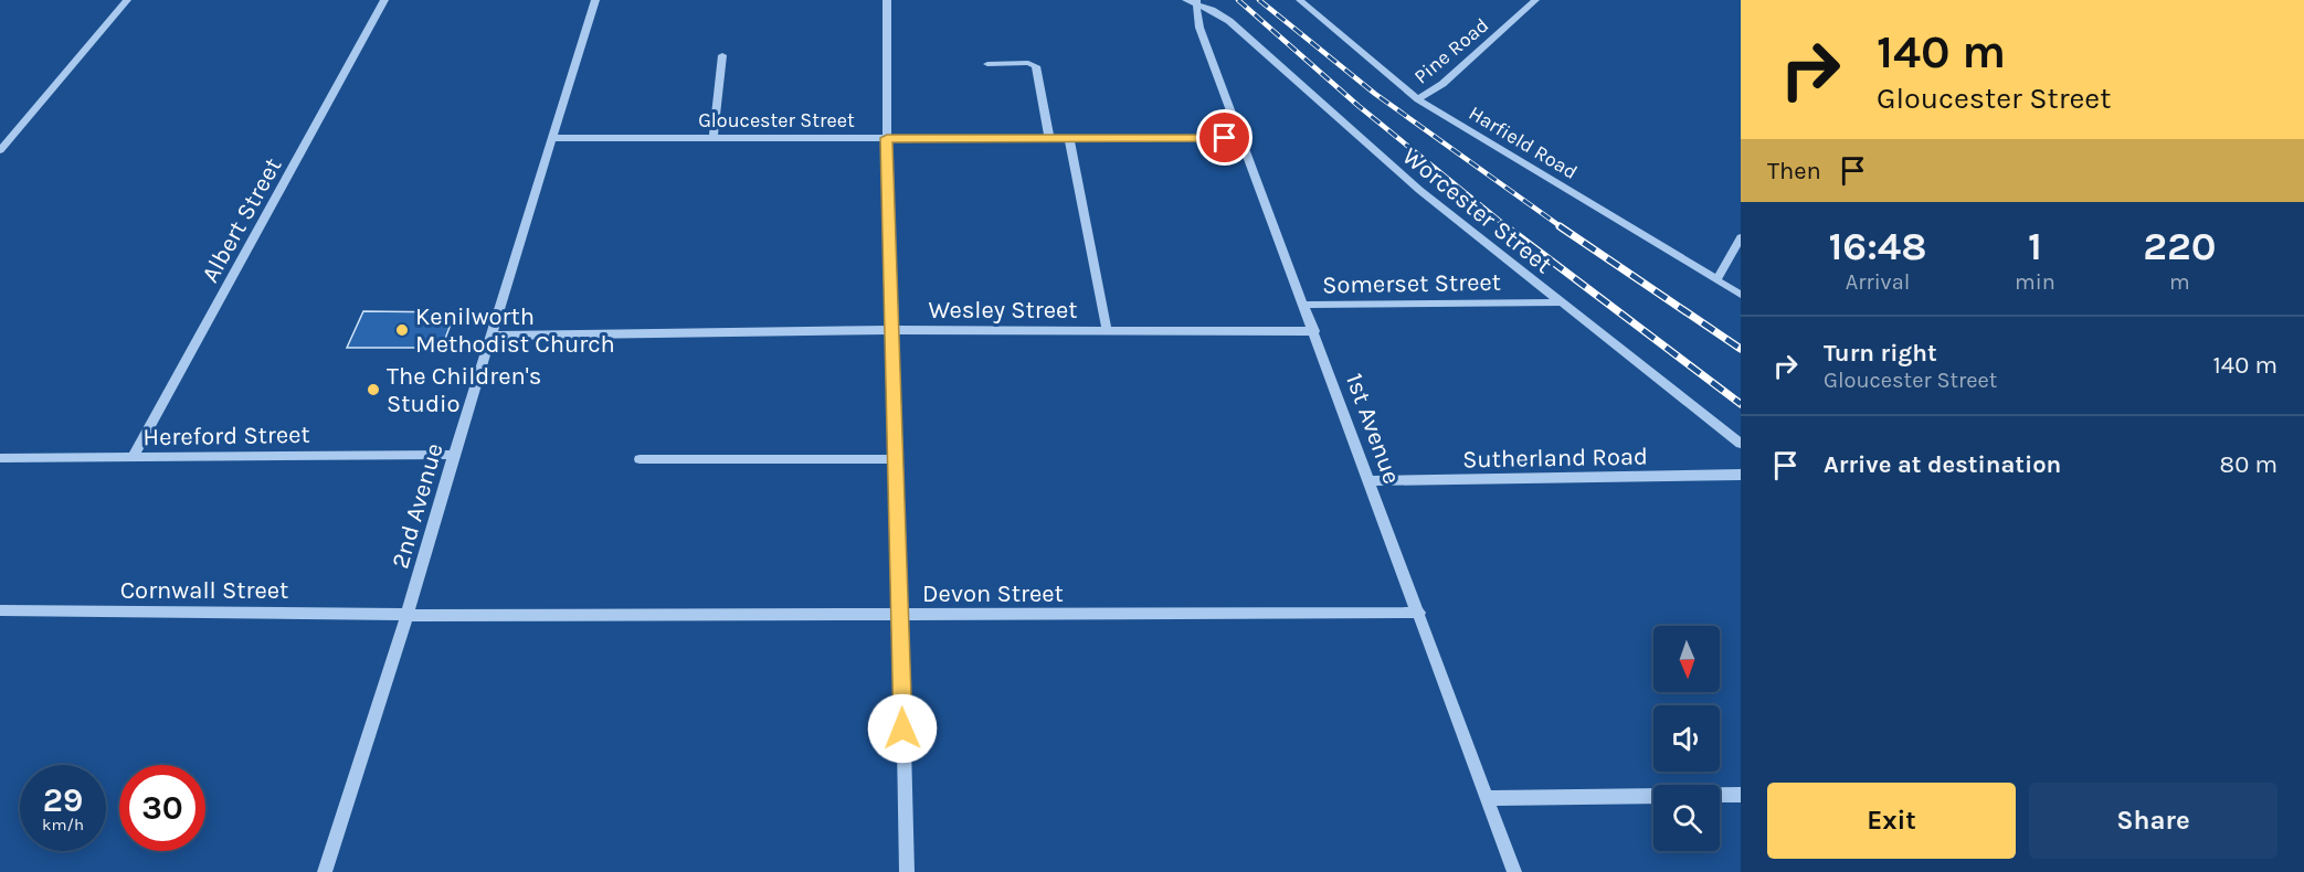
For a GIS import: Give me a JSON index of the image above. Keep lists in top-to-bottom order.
{
  "streets": {
    "street": [
      "Pine Road",
      "Gloucester Street",
      "Harfield Road",
      "Worcester Street",
      "Albert Street",
      "Somerset Street",
      "Wesley Street",
      "1st Avenue",
      "Hereford Street",
      "Sutherland Road",
      "2nd Avenue",
      "Cornwall Street",
      "Devon Street"
    ]
  },
  "crossings": [
    ["Pine Road", "Harfield Road"],
    ["Gloucester Street", "1st Avenue"],
    ["Gloucester Street", "2nd Avenue"],
    ["Worcester Street", "Somerset Street"],
    ["Worcester Street", "1st Avenue"],
    ["Albert Street", "Hereford Street"],
    ["Somerset Street", "1st Avenue"],
    ["Wesley Street", "1st Avenue"],
    ["Wesley Street", "2nd Avenue"],
    ["1st Avenue", "Sutherland Road"],
    ["1st Avenue", "Devon Street"],
    ["Hereford Street", "2nd Avenue"],
    ["2nd Avenue", "Cornwall Street"],
    ["2nd Avenue", "Devon Street"],
    ["Cornwall Street", "Devon Street"]
  ],
  "places": ["Kenilworth Methodist Church", "The Children's Studio"],
  "north": "bottom",
  "page": {
    "turn": ["140 m", "Gloucester Street"],
    "then": "Then",
    "eta": [
      "16:48",
      "Arrival",
      "1",
      "min",
      "220",
      "m"
    ],
    "list": [
      {
        "name": "Turn right",
        "note": "Gloucester Street",
        "value": "140 m"
      },
      {
        "name": "Arrive at destination",
        "value": "80 m"
      }
    ],
    "speed": "29 km/h",
    "limit": "30",
    "buttons": ["Exit", "Share"]
  }
}
